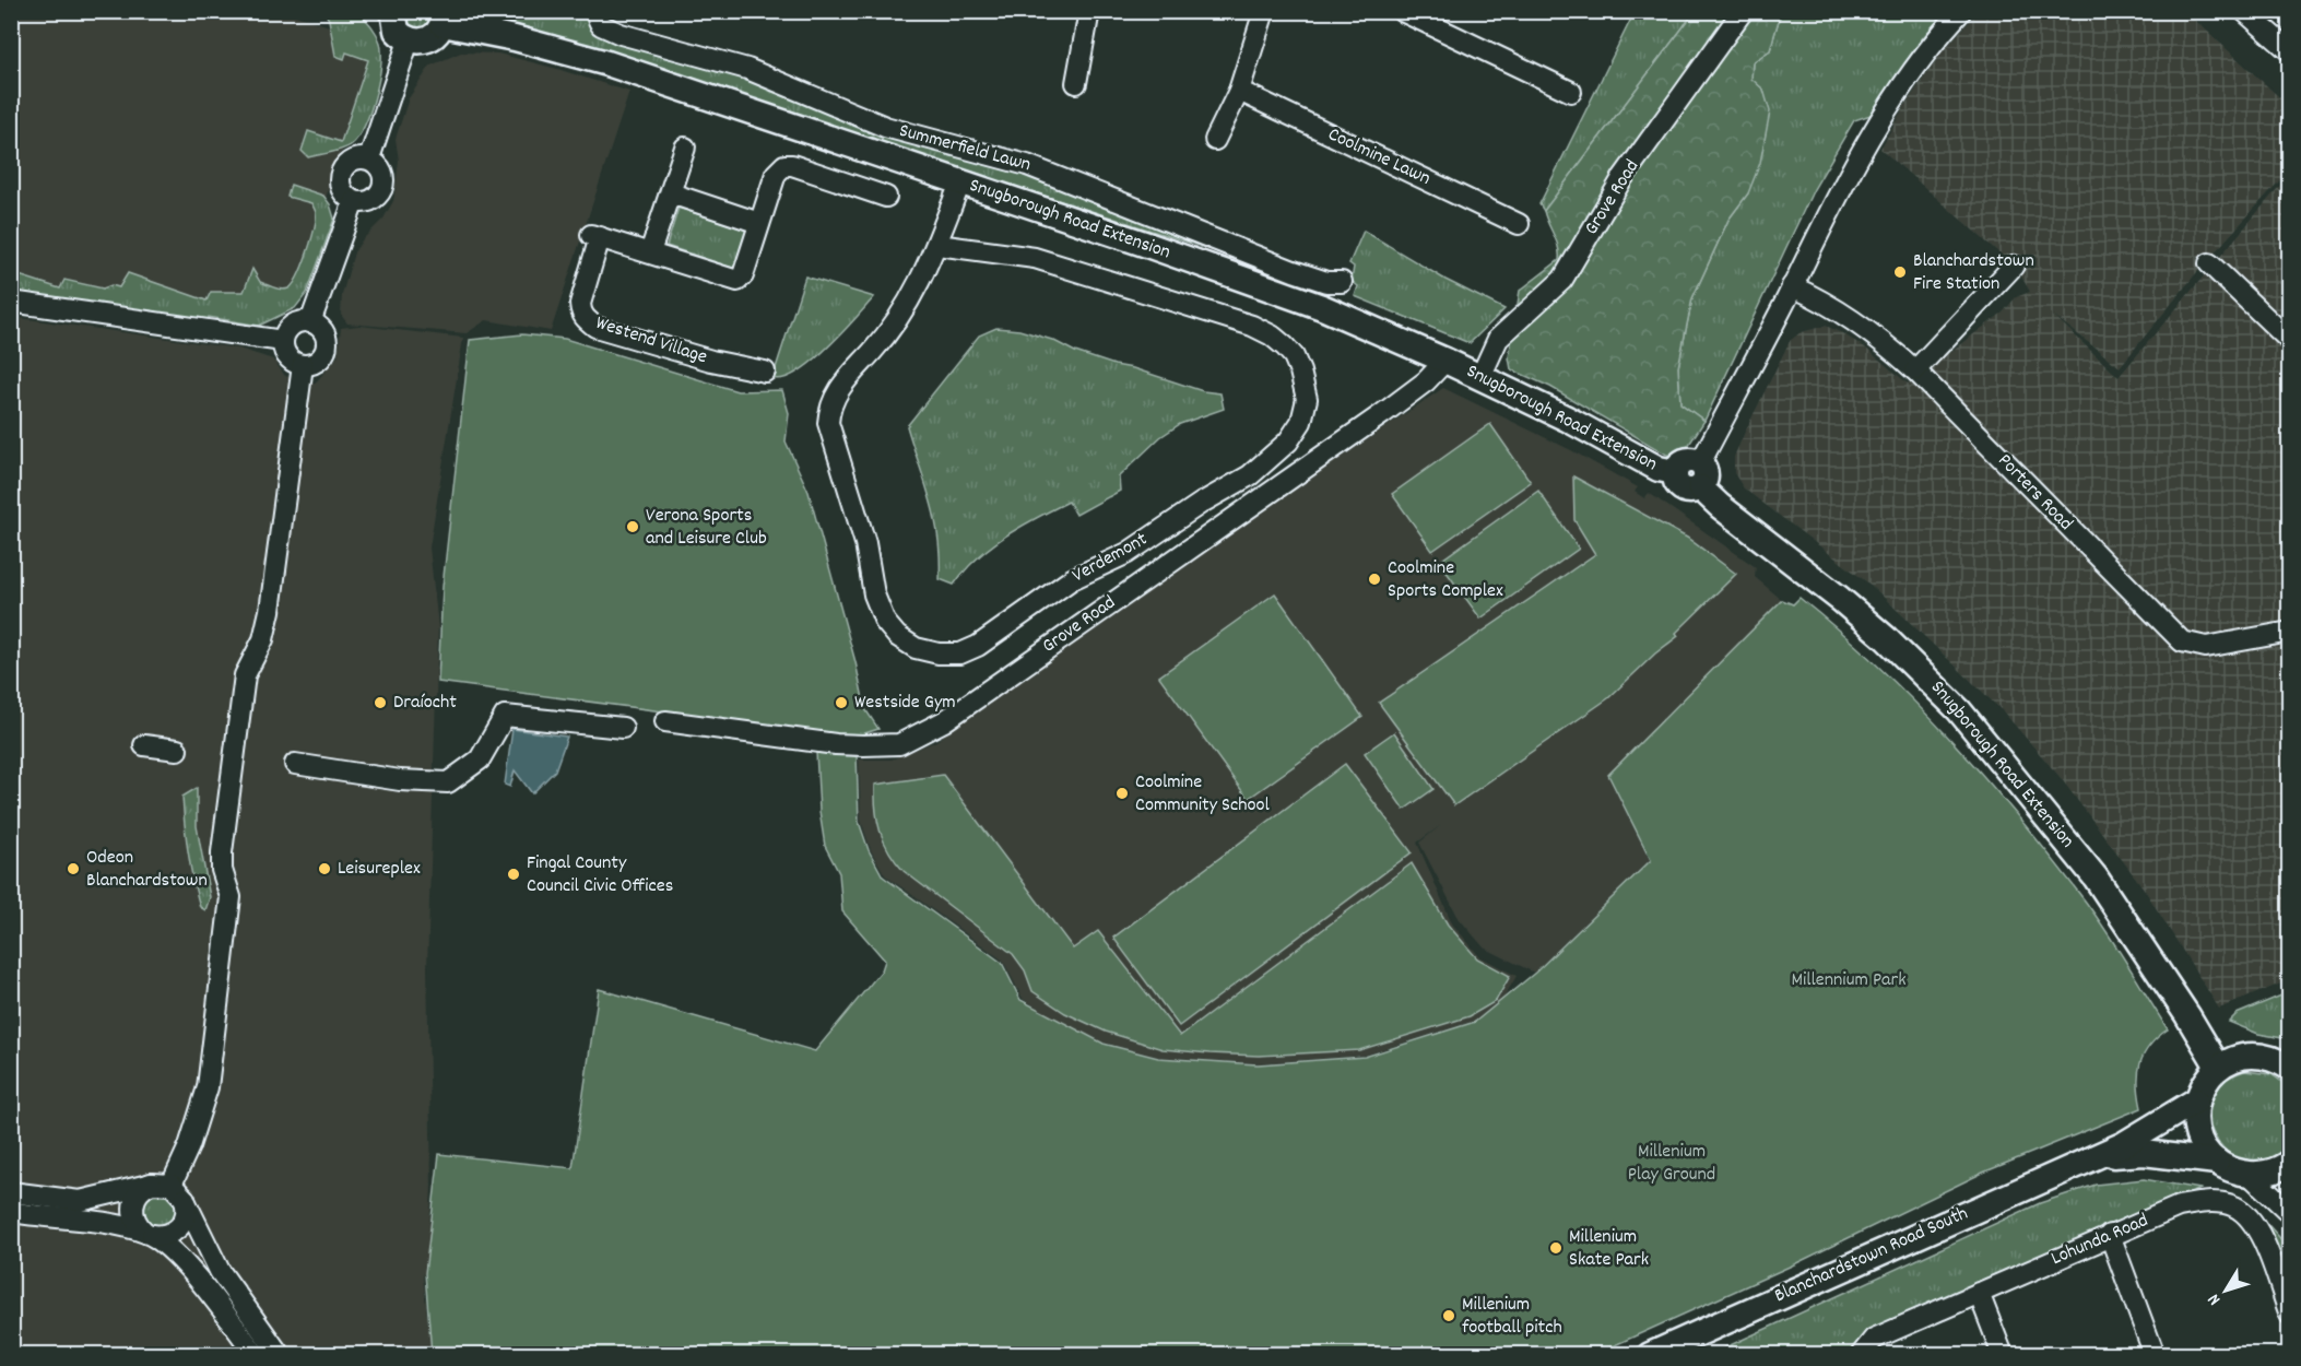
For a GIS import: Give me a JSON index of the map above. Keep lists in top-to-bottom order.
{
  "streets": {
    "main road": ["Snugborough Road Extension", "Blanchardstown Road South"],
    "street": [
      "Summerfield Lawn",
      "Coolmine Lawn",
      "Grove Road",
      "Westend Village",
      "Porters Road",
      "Verdemont",
      "Lohunda Road"
    ]
  },
  "crossings": [
    ["Grove Road", "Snugborough Road Extension"],
    ["Snugborough Road Extension", "Verdemont"]
  ],
  "parks": ["Millennium Park", "Millenium Play Ground"],
  "places": [
    "Blanchardstown Fire Station",
    "Verona Sports and Leisure Club",
    "Coolmine Sports Complex",
    "Draíocht",
    "Westside Gym",
    "Coolmine Community School",
    "Odeon Blanchardstown",
    "Leisureplex",
    "Fingal County Council Civic Offices",
    "Millenium Skate Park",
    "Millenium football pitch"
  ],
  "north": "bottom left"
}
